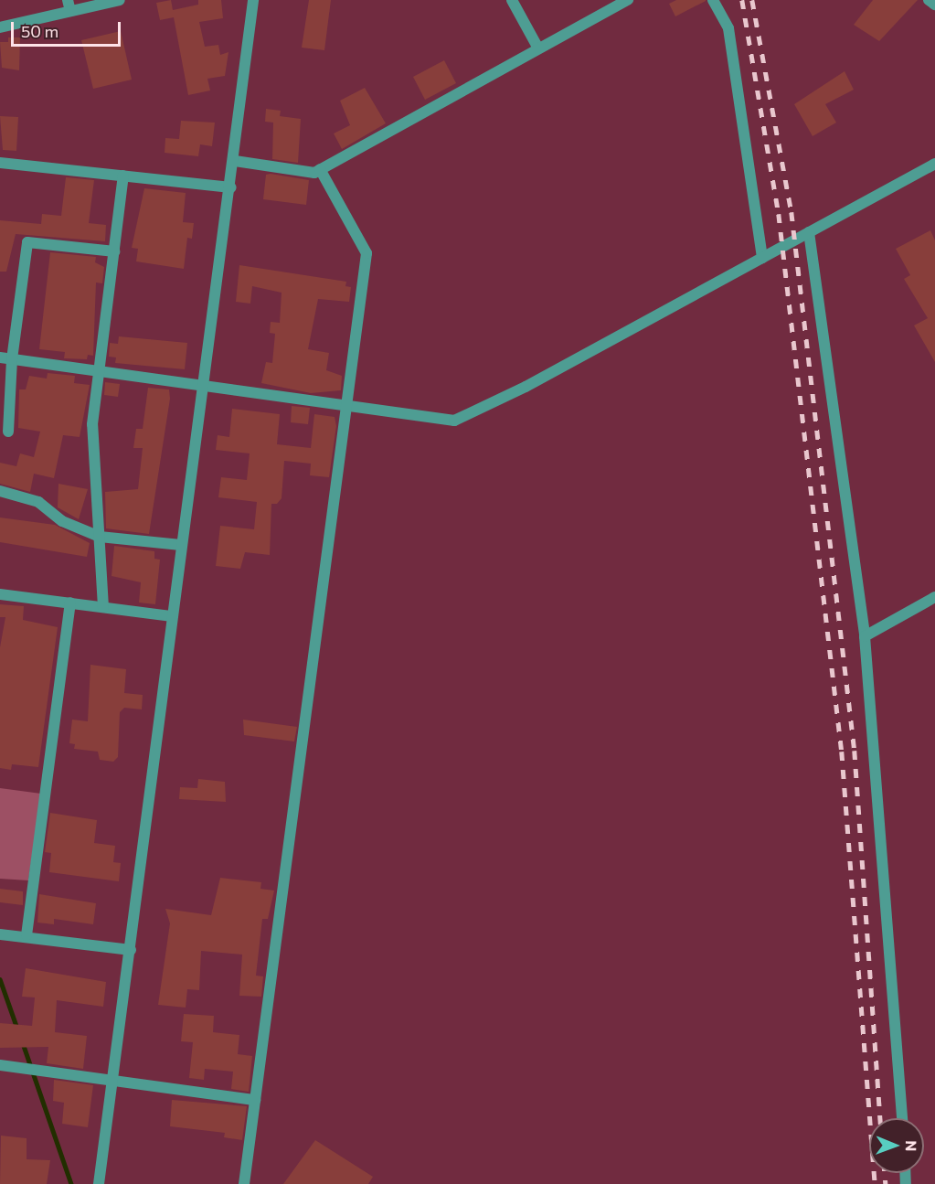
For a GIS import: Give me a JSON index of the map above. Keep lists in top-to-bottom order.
{
  "scale_bar": "50 m",
  "north": "right"
}
